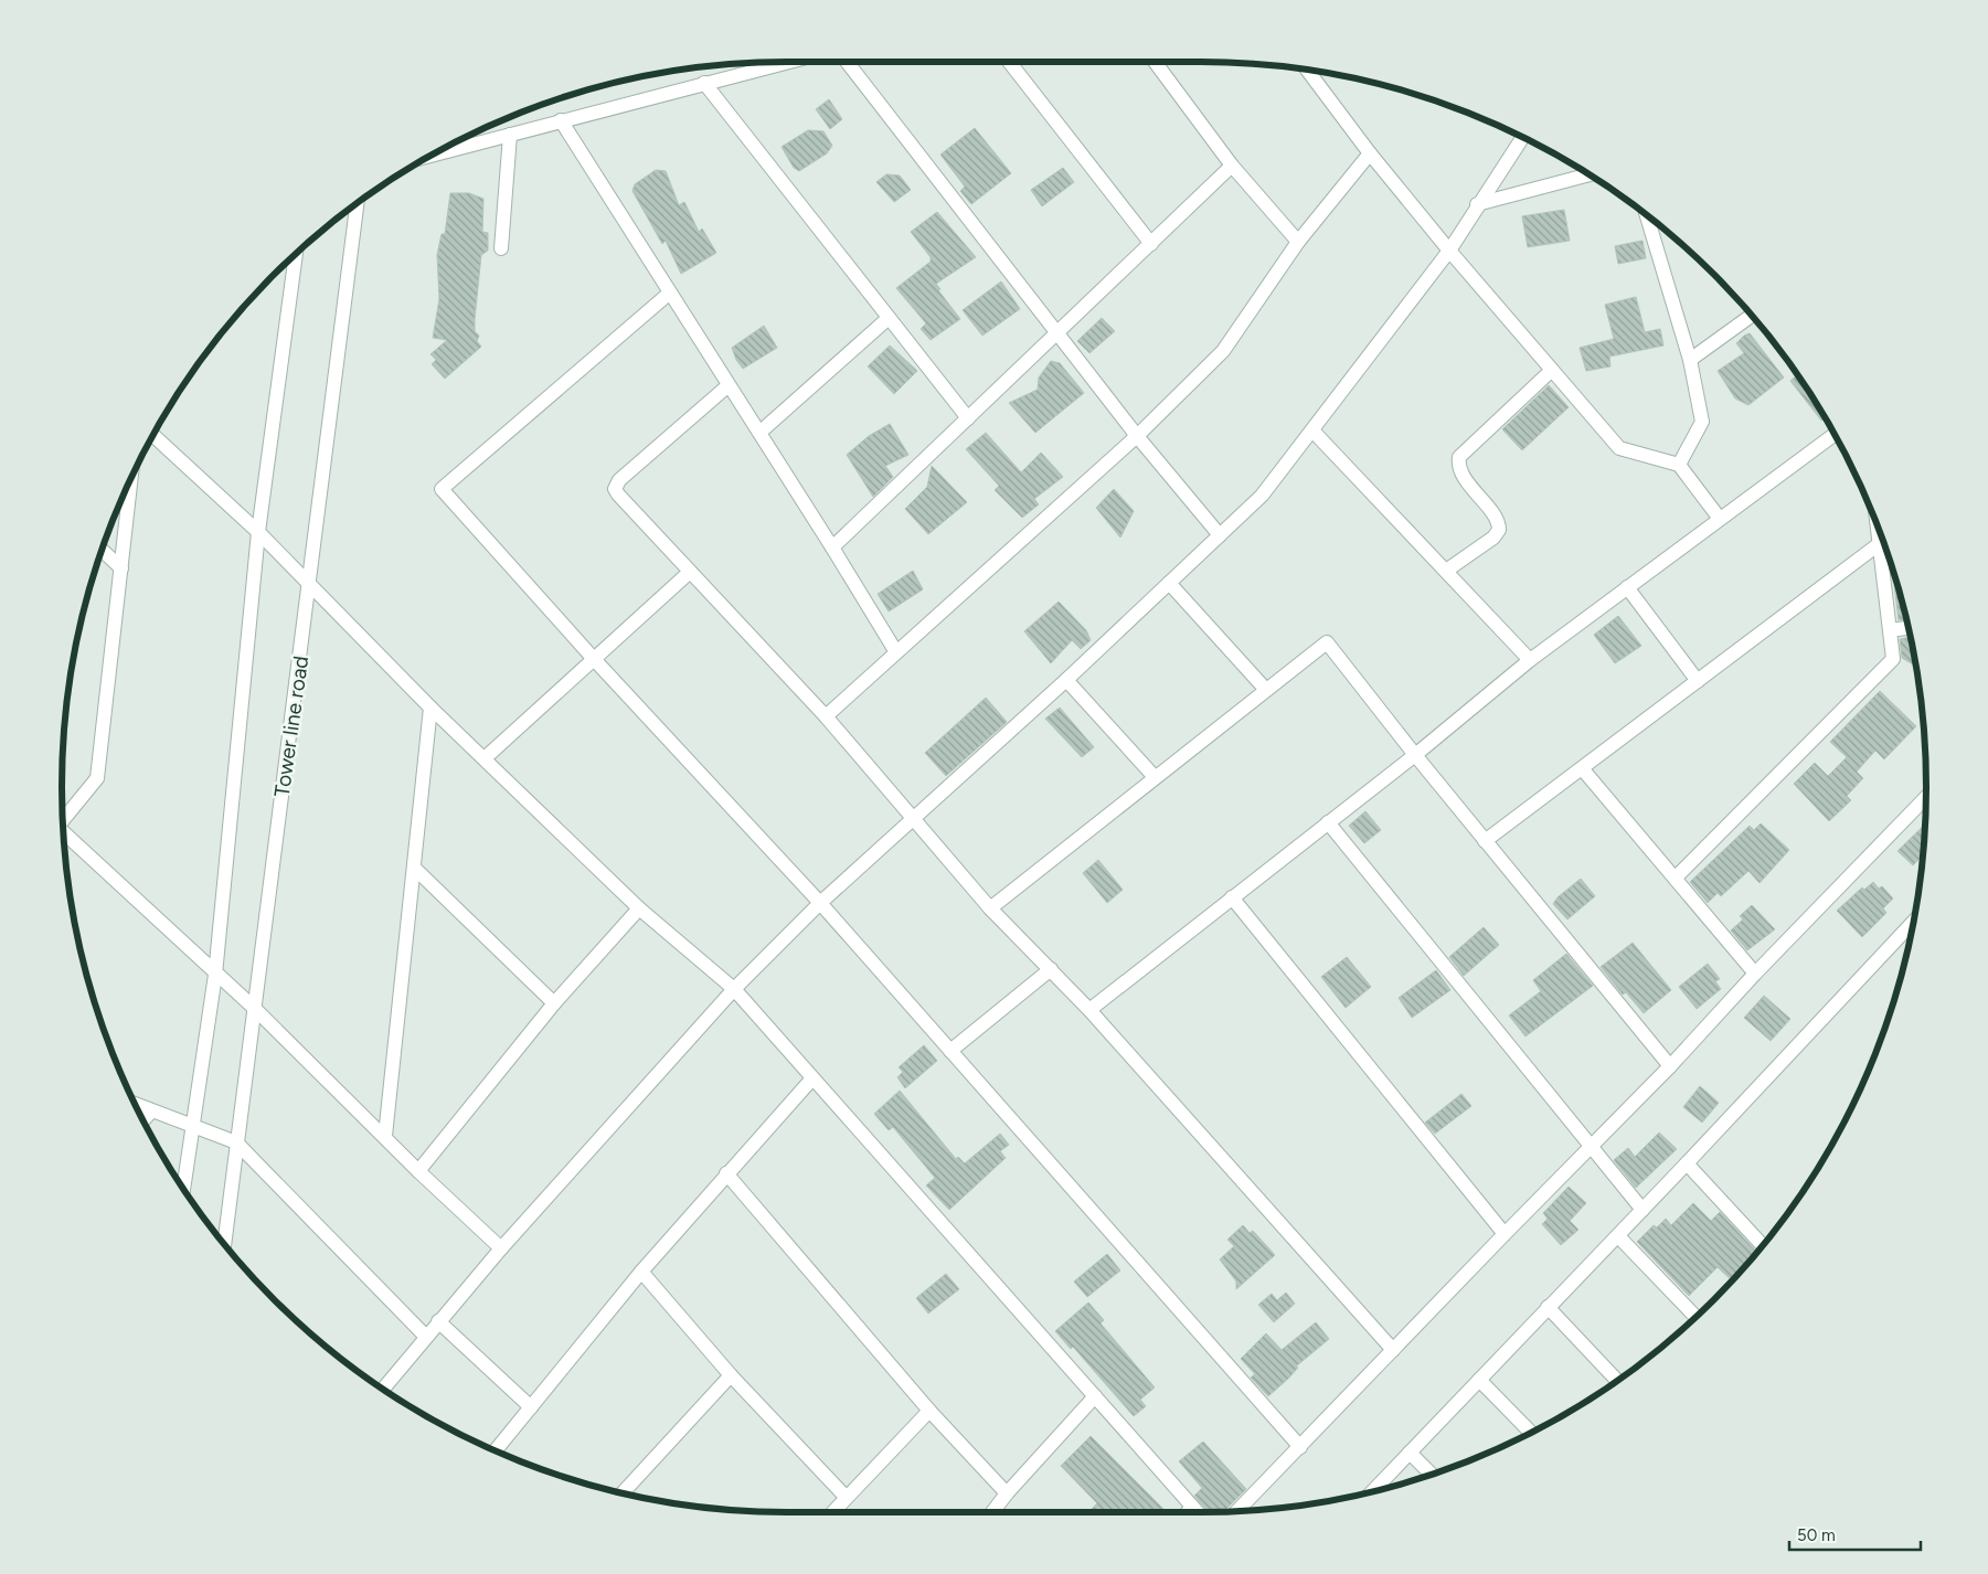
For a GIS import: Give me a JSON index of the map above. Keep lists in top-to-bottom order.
{
  "streets": {
    "street": ["Tower line road"]
  },
  "scale_bar": "50 m"
}
